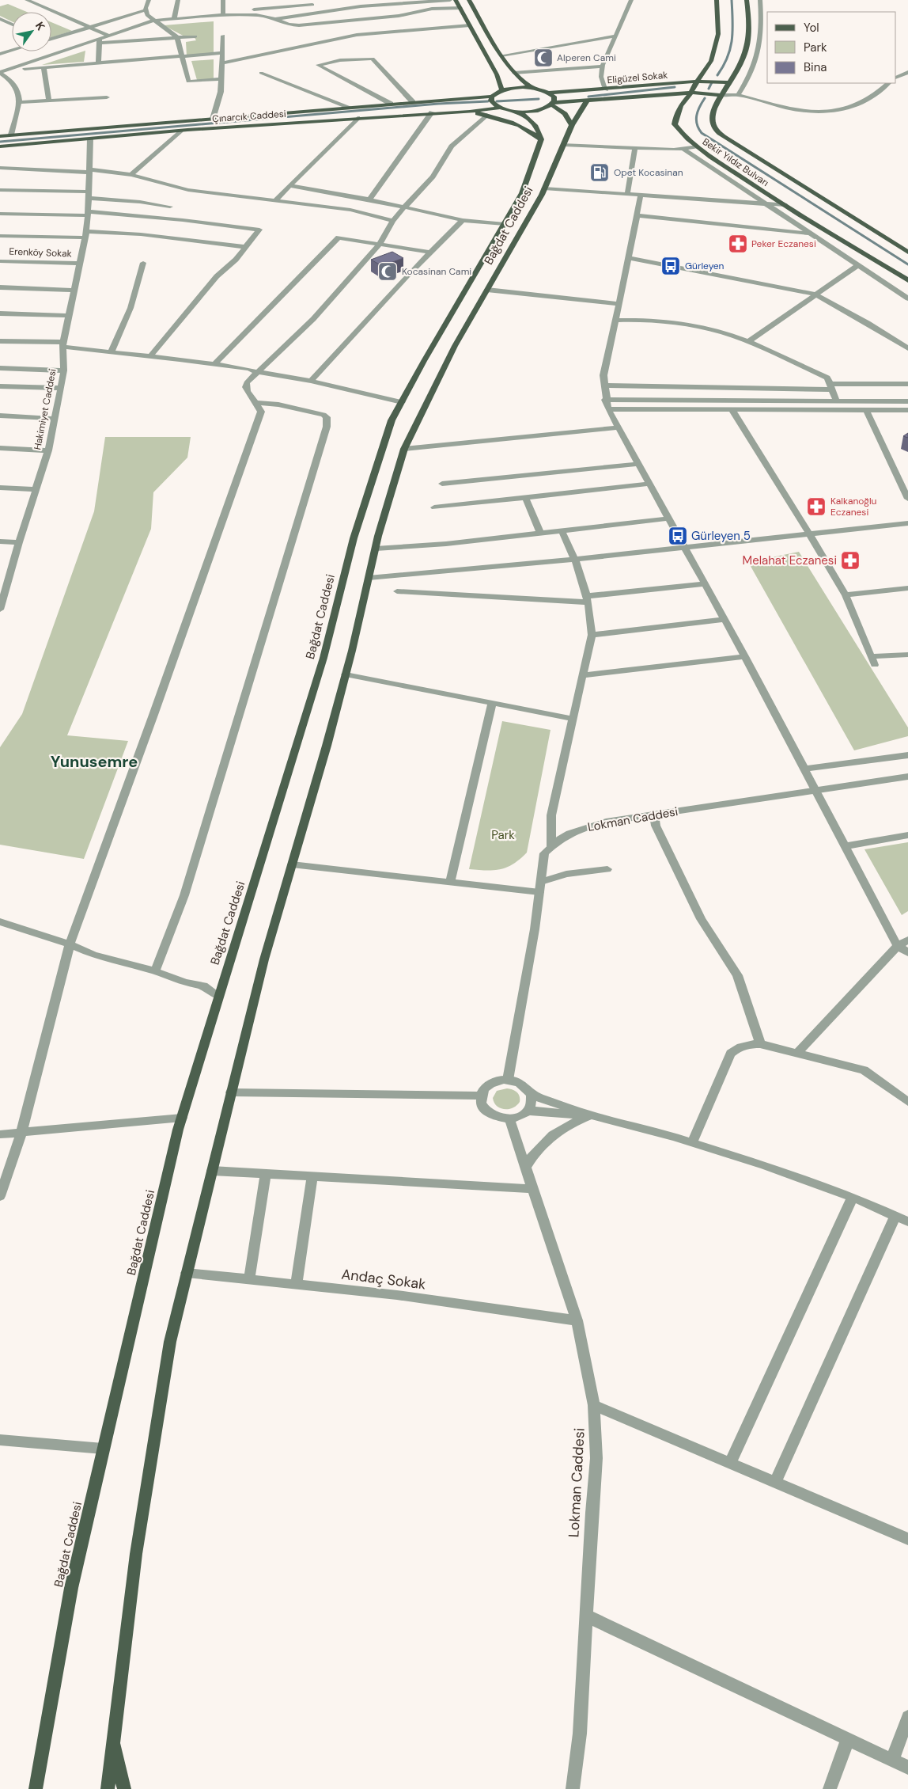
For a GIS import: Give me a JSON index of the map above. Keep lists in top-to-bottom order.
{
  "streets": {
    "main road": [
      "Eligüzel Sokak",
      "Çınarcık Caddesi",
      "Bekir Yıldız Bulvarı",
      "Bağdat Caddesi"
    ],
    "street": [
      "Erenköy Sokak",
      "Hakimiyet Caddesi",
      "Lokman Caddesi",
      "Andaç Sokak"
    ]
  },
  "crossings": [
    ["Eligüzel Sokak", "Bekir Yıldız Bulvarı"],
    ["Eligüzel Sokak", "Bağdat Caddesi"],
    ["Çınarcık Caddesi", "Hakimiyet Caddesi"],
    ["Bağdat Caddesi", "Andaç Sokak"],
    ["Erenköy Sokak", "Hakimiyet Caddesi"],
    ["Lokman Caddesi", "Andaç Sokak"]
  ],
  "districts": ["Yunusemre"],
  "parks": ["Park"],
  "places": {
    "mosque": ["Alperen Cami", "Kocasinan Cami"],
    "fuel station": ["Opet Kocasinan"],
    "pharmacy": ["Peker Eczanesi", "Kalkanoğlu Eczanesi", "Melahat Eczanesi"],
    "bus stop": ["Gürleyen", "Gürleyen 5"]
  },
  "legend": ["Yol", "Park", "Bina"],
  "north": "top right"
}
